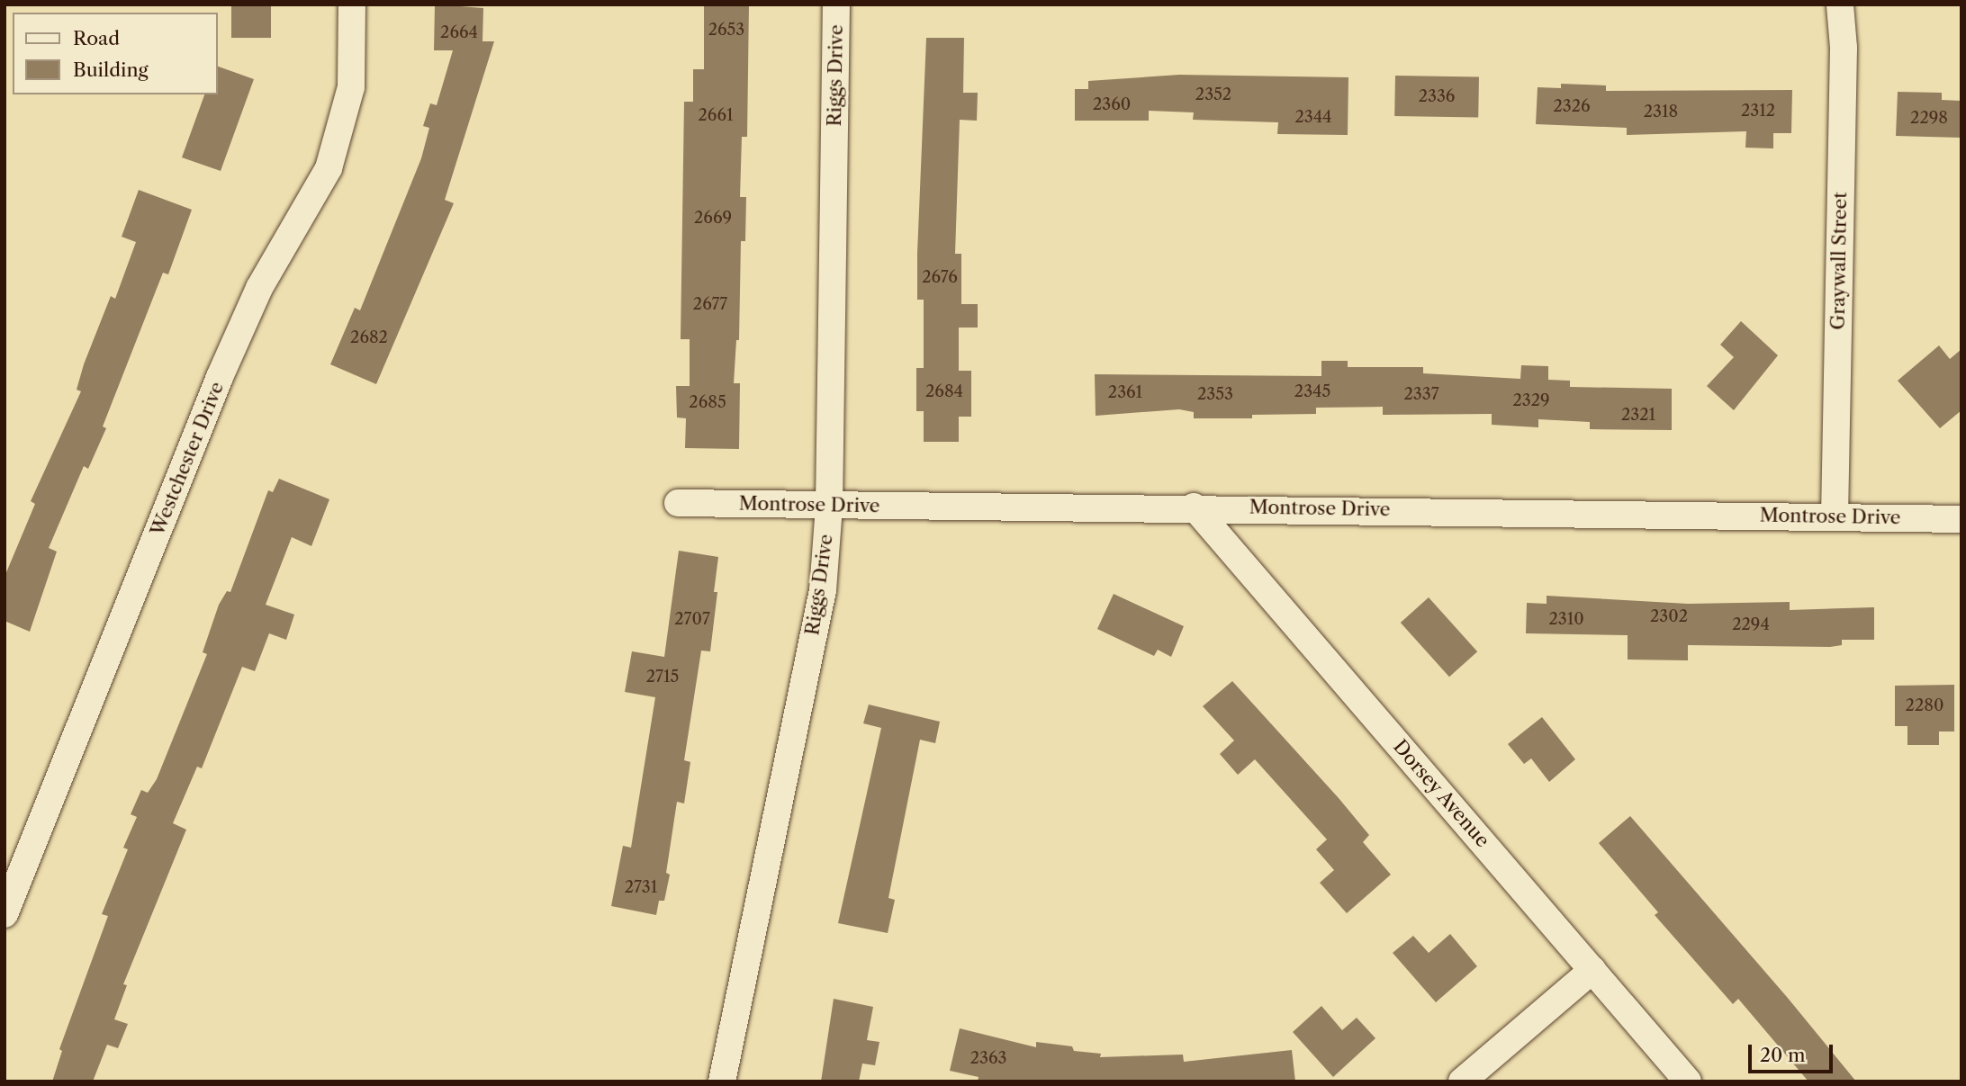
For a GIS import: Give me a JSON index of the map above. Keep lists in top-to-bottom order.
{
  "streets": {
    "street": [
      "Riggs Drive",
      "Graywall Street",
      "Westchester Drive",
      "Montrose Drive",
      "Dorsey Avenue"
    ]
  },
  "crossings": [
    ["Riggs Drive", "Montrose Drive"],
    ["Graywall Street", "Montrose Drive"],
    ["Montrose Drive", "Dorsey Avenue"]
  ],
  "house_numbers": [
    "2653",
    "2664",
    "2352",
    "2336",
    "2360",
    "2326",
    "2312",
    "2318",
    "2661",
    "2344",
    "2298",
    "2669",
    "2676",
    "2677",
    "2682",
    "2684",
    "2345",
    "2361",
    "2353",
    "2337",
    "2329",
    "2685",
    "2321",
    "2302",
    "2707",
    "2310",
    "2294",
    "2715",
    "2280",
    "2731",
    "2363"
  ],
  "legend": ["Road", "Building"],
  "scale_bar": "20 m"
}
